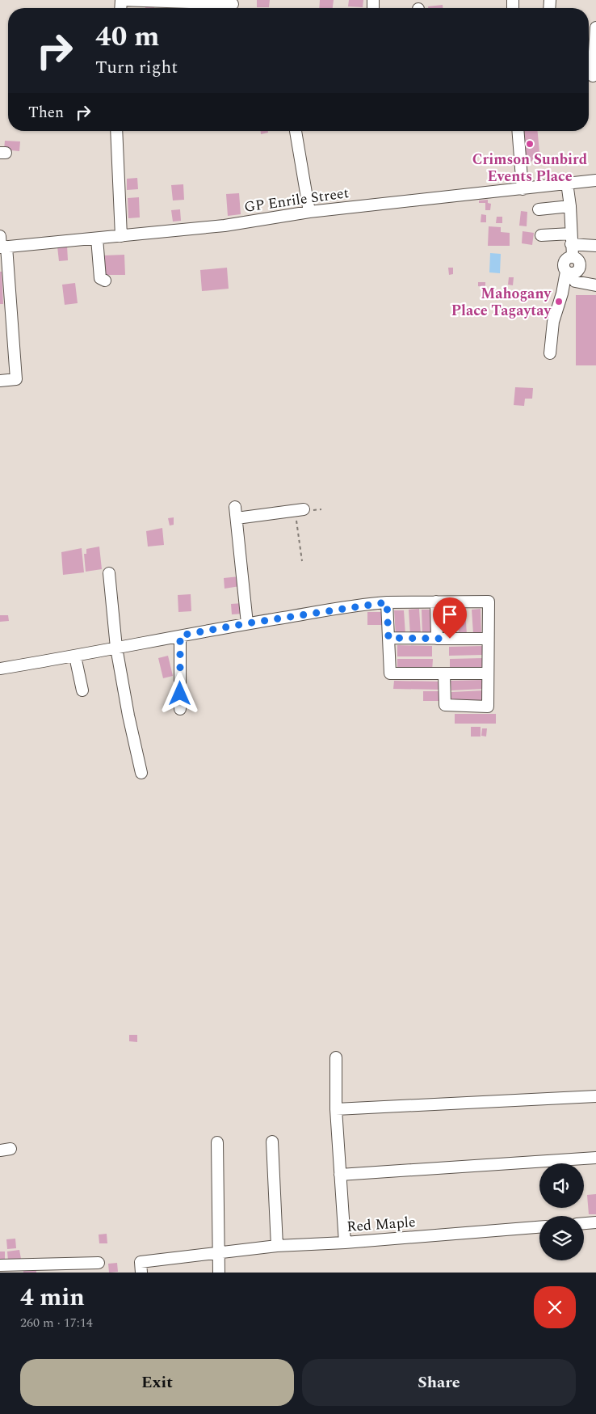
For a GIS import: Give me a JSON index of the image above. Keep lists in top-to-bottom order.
{
  "streets": {
    "street": ["GP Enrile Street", "Red Maple"]
  },
  "places": ["Crimson Sunbird Events Place", "Mahogany Place Tagaytay"],
  "page": {
    "turn": ["40 m", "Turn right"],
    "then": "Then",
    "heading": ["4 min", "260 m · 17:14"],
    "buttons": ["Exit", "Share"]
  }
}
